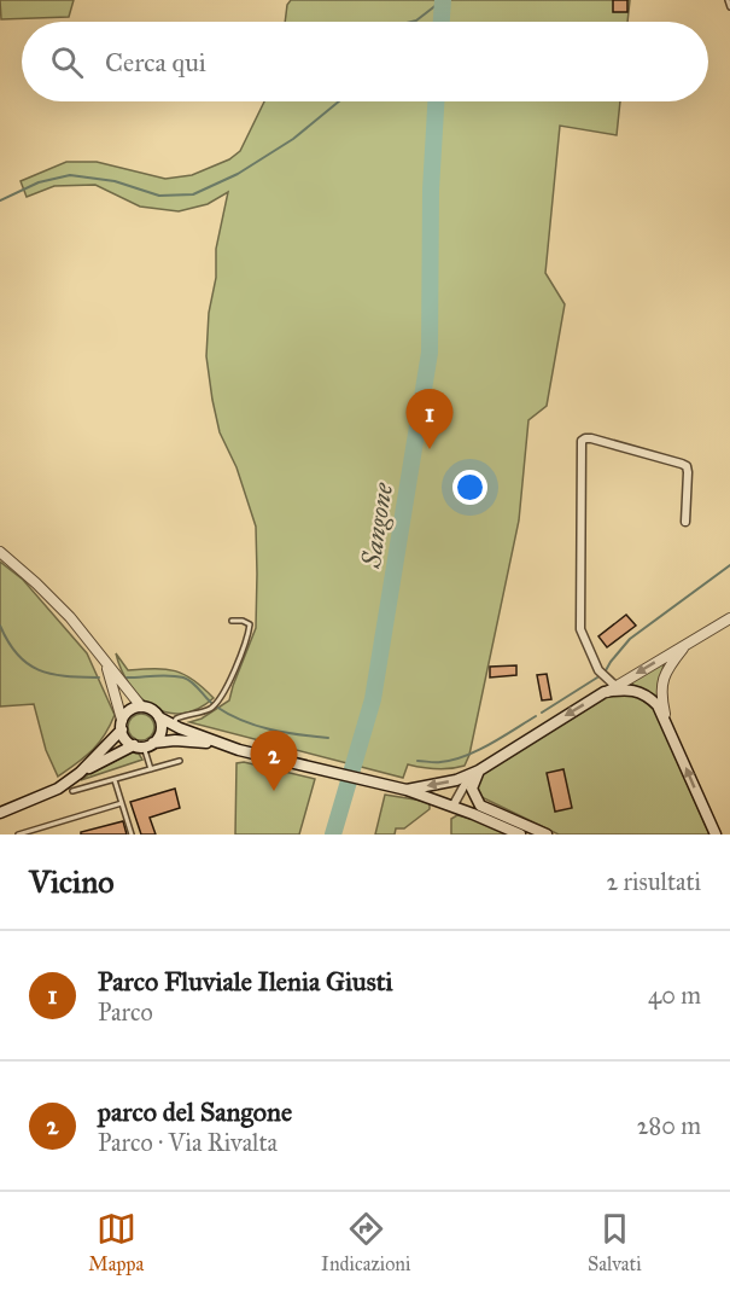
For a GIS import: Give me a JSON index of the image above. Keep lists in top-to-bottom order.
{
  "water": ["Sangone"],
  "page": {
    "search": "Cerca qui",
    "pins": ["1", "2"],
    "heading": ["Vicino", "2 risultati"],
    "list": [
      {
        "mark": "1",
        "name": "Parco Fluviale Ilenia Giusti",
        "note": "Parco",
        "value": "40 m"
      },
      {
        "mark": "2",
        "name": "parco del Sangone",
        "note": "Parco · Via Rivalta",
        "value": "280 m"
      }
    ],
    "nav": ["Mappa", "Indicazioni", "Salvati"]
  }
}
